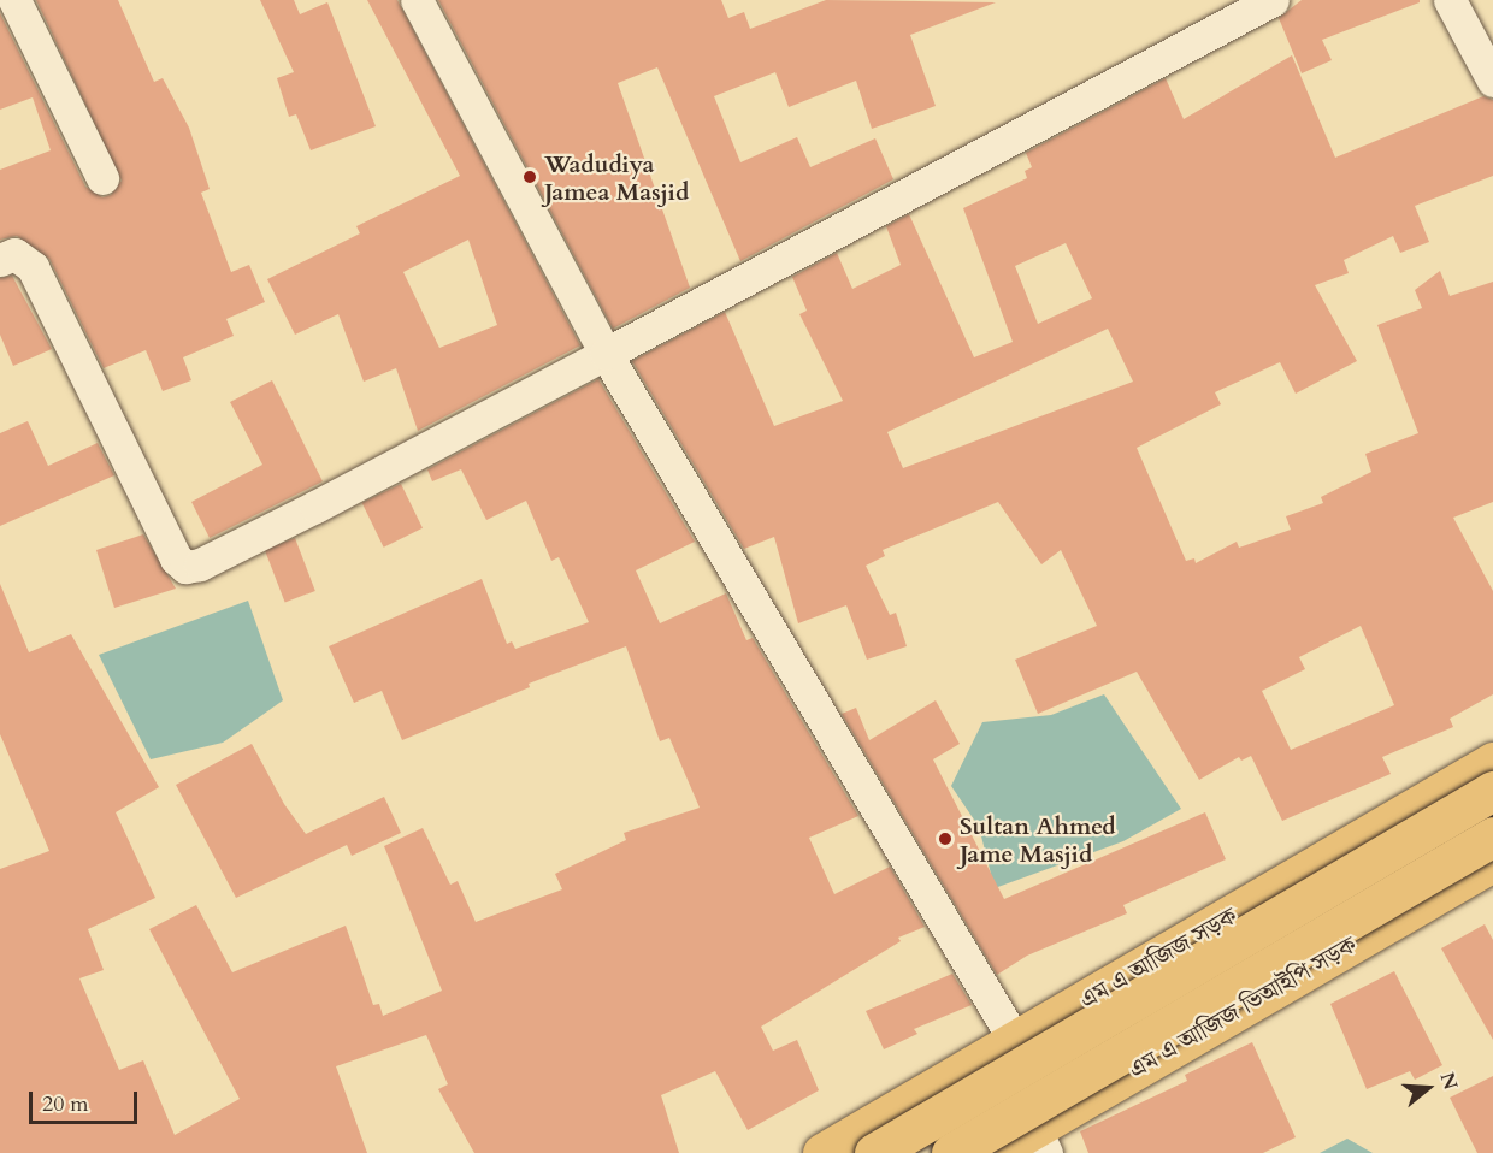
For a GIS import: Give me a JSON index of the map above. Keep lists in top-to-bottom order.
{
  "streets": {
    "main road": ["এম এ আজিজ সড়ক", "এম এ আজিজ ভিআইপি সড়ক"]
  },
  "places": ["Wadudiya Jamea Masjid", "Sultan Ahmed Jame Masjid"],
  "scale_bar": "20 m",
  "north": "right"
}
